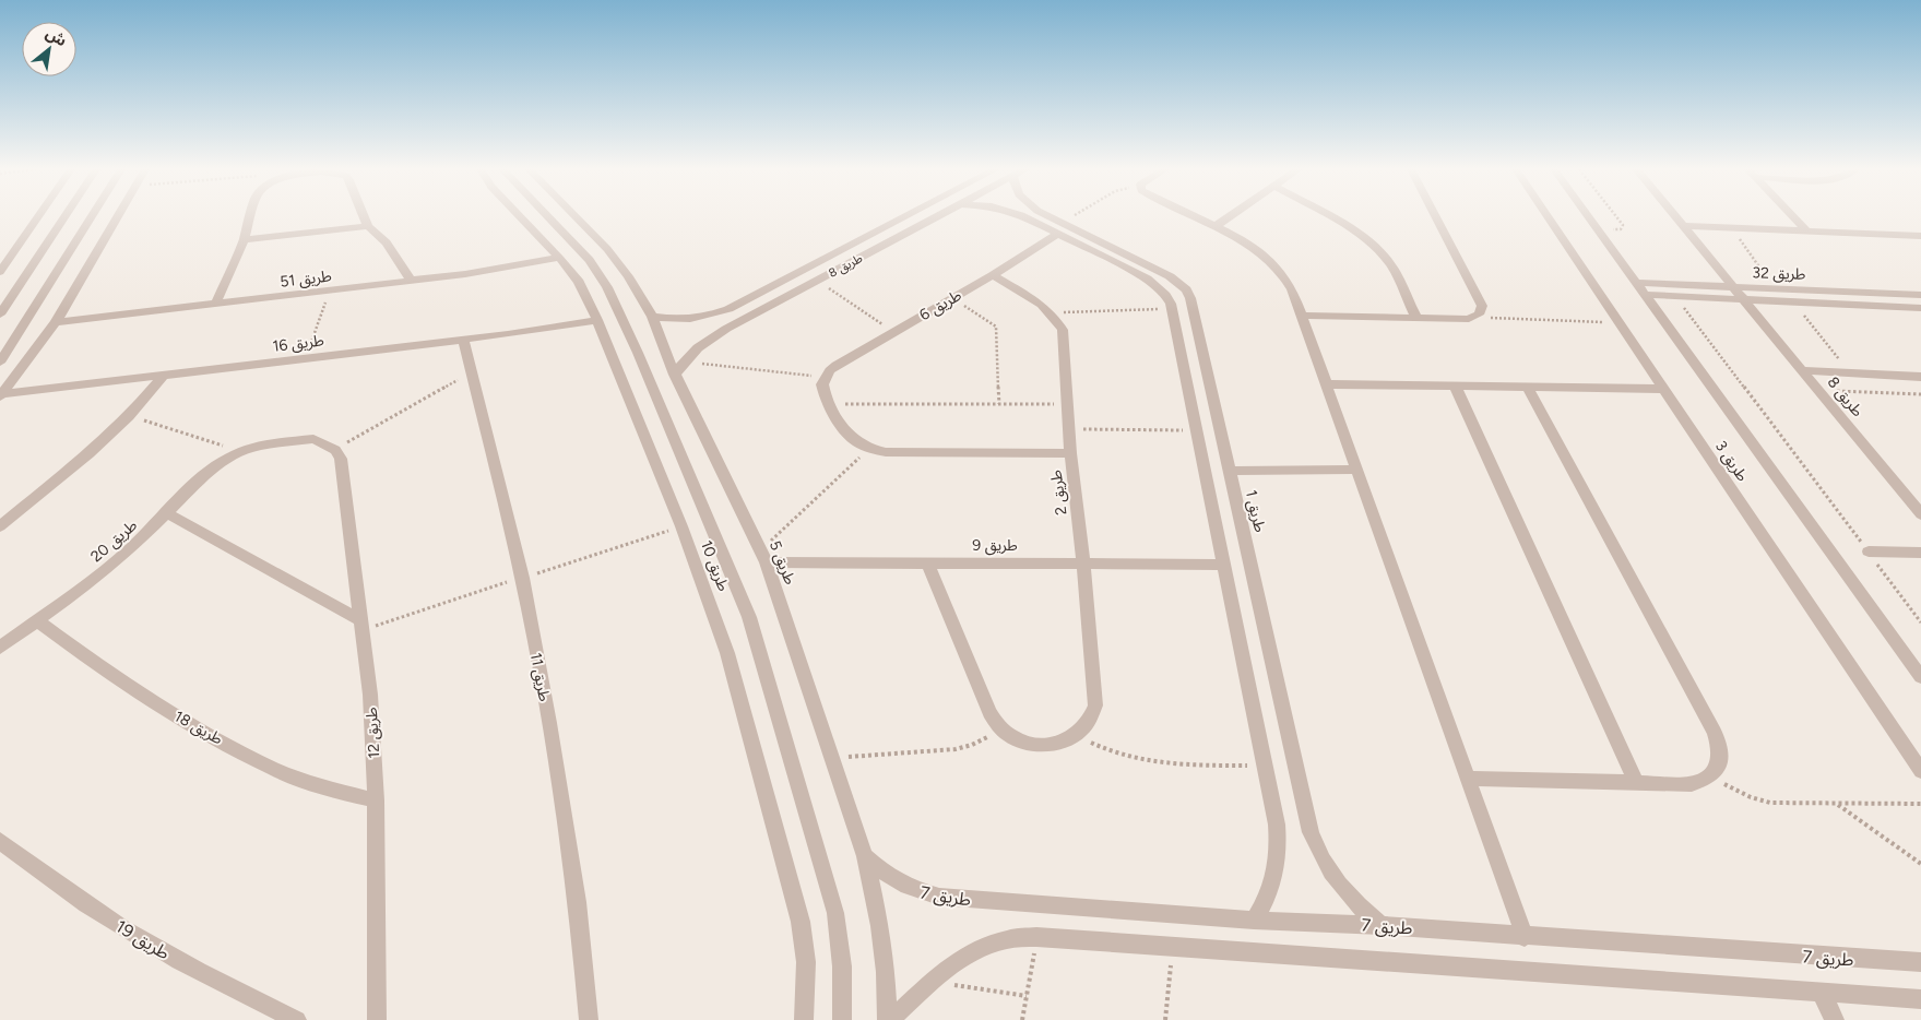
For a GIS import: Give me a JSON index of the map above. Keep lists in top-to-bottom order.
{
  "streets": {
    "street": [
      "طريق 8",
      "طريق 32",
      "طريق 51",
      "طريق 6",
      "طريق 16",
      "طريق 3",
      "طريق 2",
      "طريق 1",
      "طريق 20",
      "طريق 9",
      "طريق 5",
      "طريق 10",
      "طريق 11",
      "طريق 18",
      "طريق 12",
      "طريق 7",
      "طريق 19"
    ]
  },
  "crossings": [
    ["طريق 8", "طريق 32"],
    ["طريق 8", "طريق 5"],
    ["طريق 32", "طريق 3"],
    ["طريق 51", "طريق 10"],
    ["طريق 6", "طريق 2"],
    ["طريق 6", "طريق 1"],
    ["طريق 16", "طريق 10"],
    ["طريق 16", "طريق 11"],
    ["طريق 2", "طريق 9"],
    ["طريق 1", "طريق 9"],
    ["طريق 1", "طريق 7"],
    ["طريق 20", "طريق 18"],
    ["طريق 20", "طريق 12"],
    ["طريق 9", "طريق 5"],
    ["طريق 5", "طريق 7"],
    ["طريق 18", "طريق 12"]
  ],
  "north": "top right"
}
